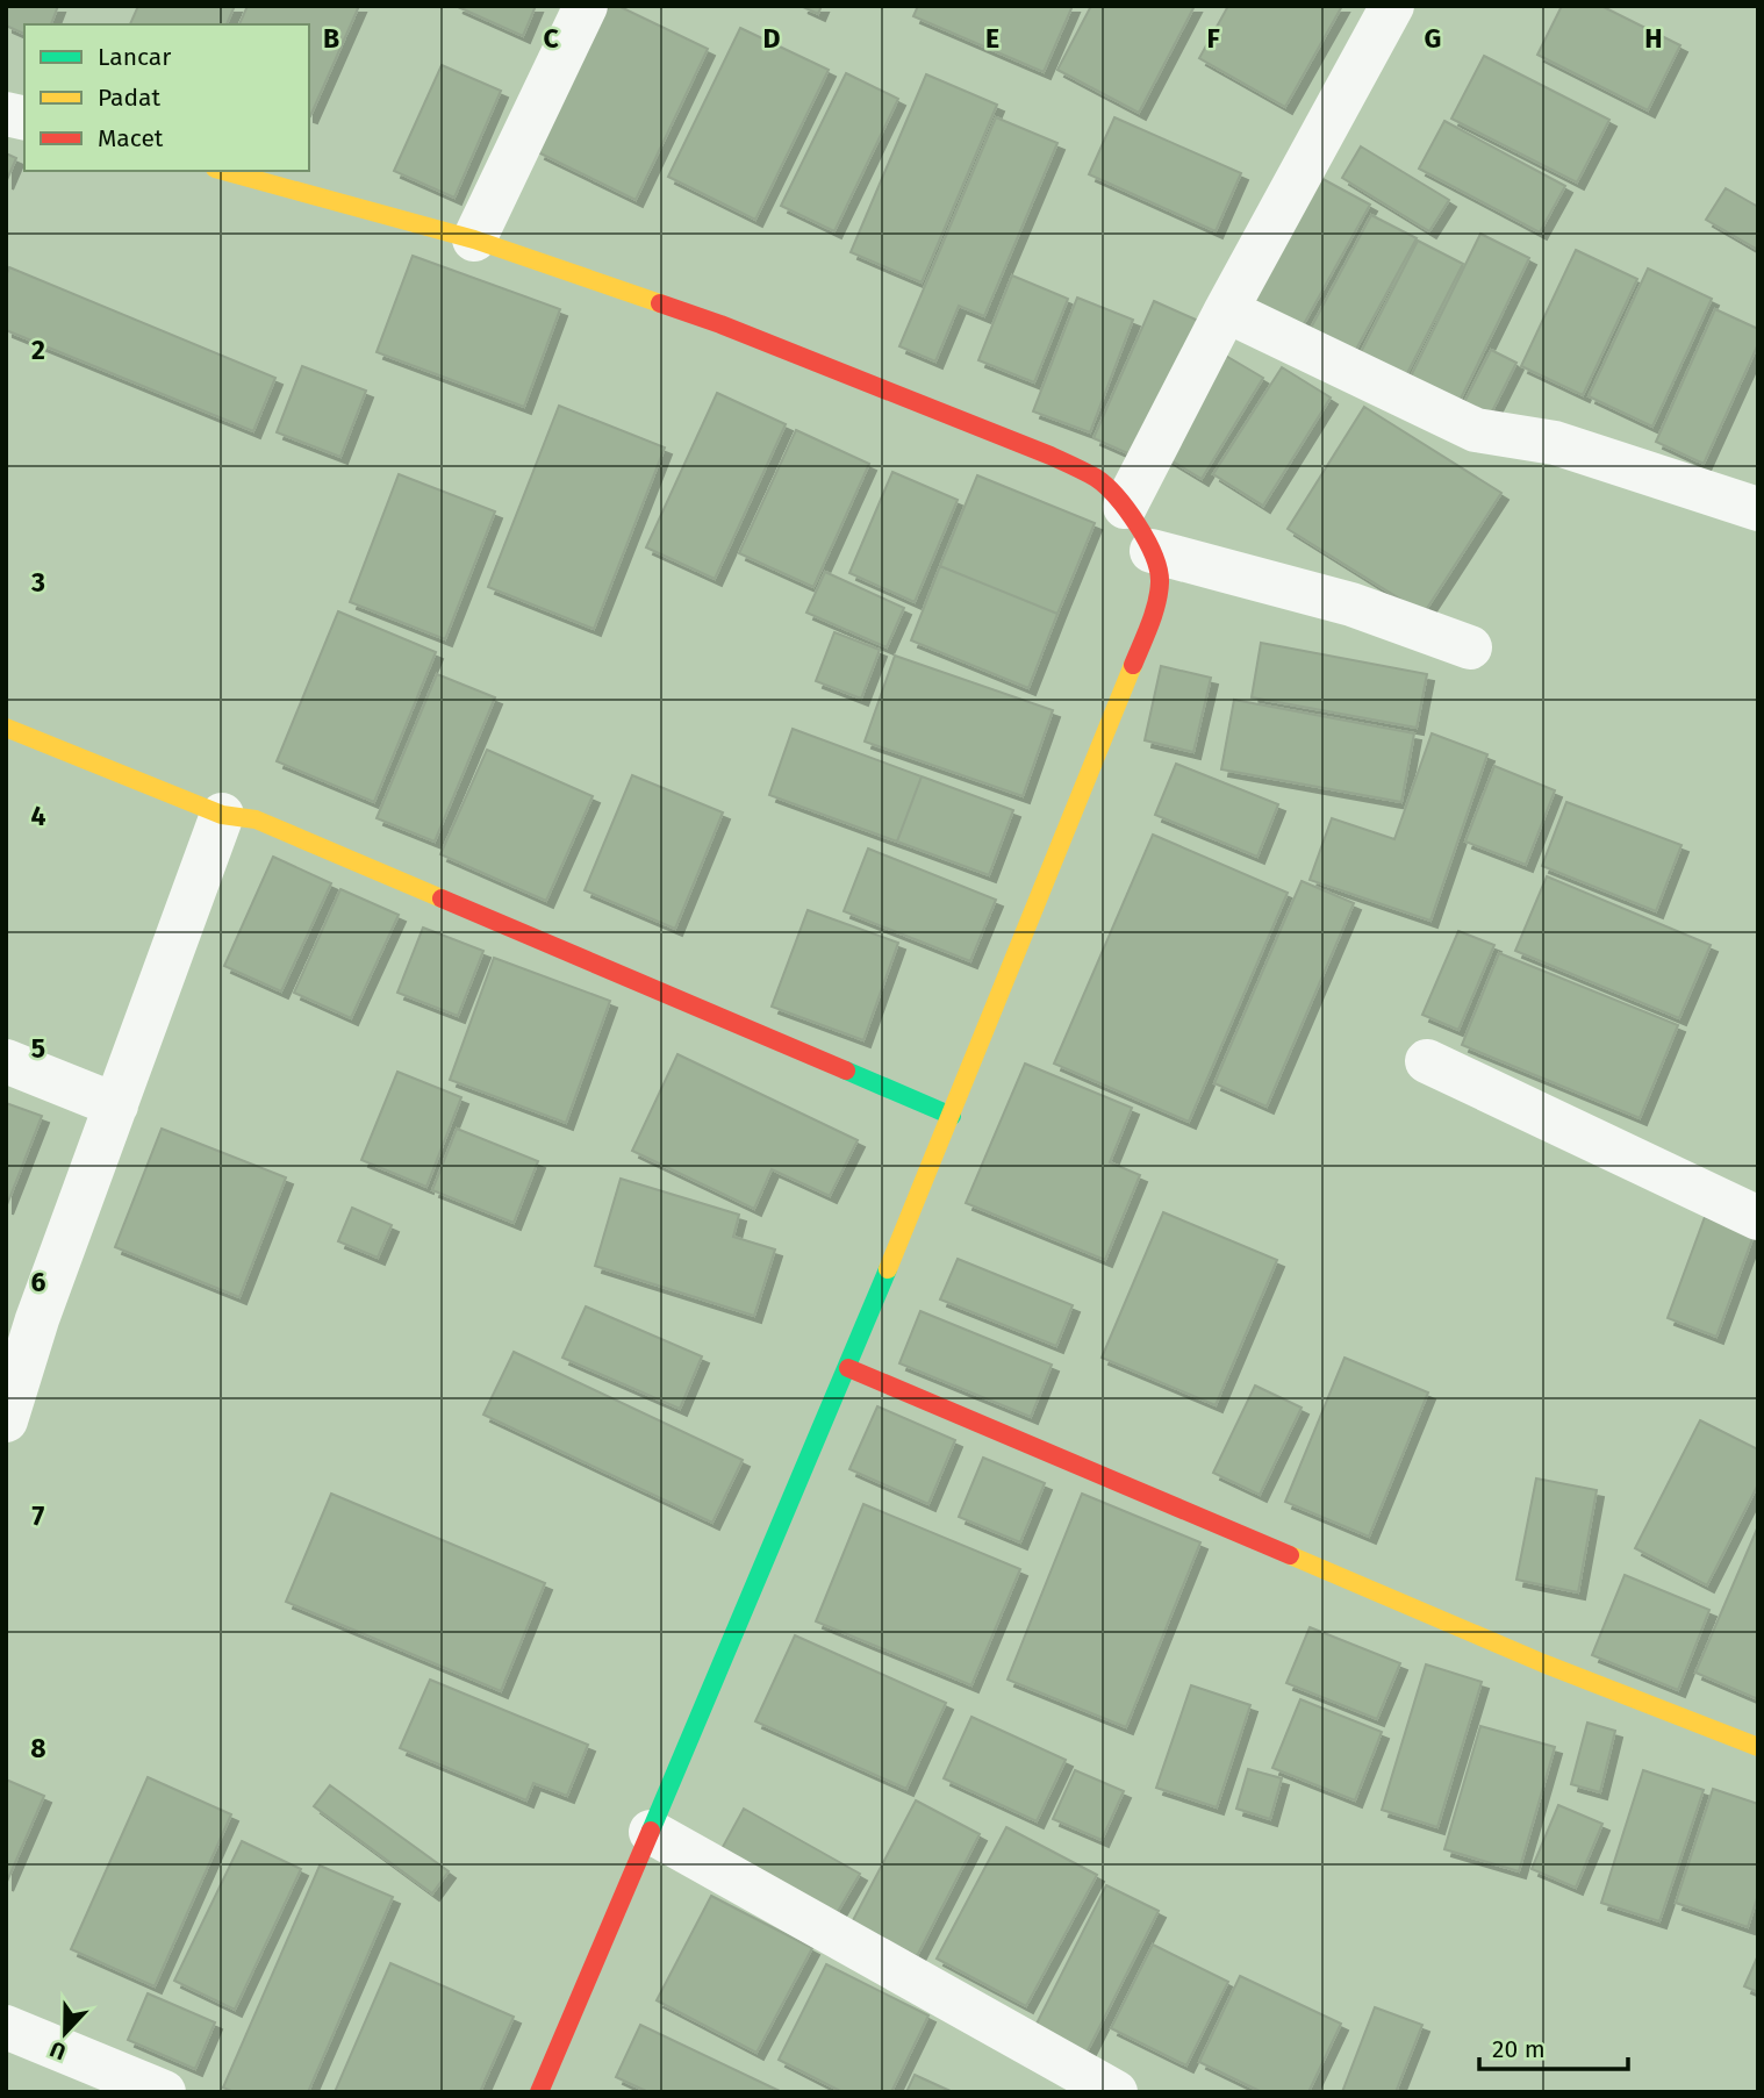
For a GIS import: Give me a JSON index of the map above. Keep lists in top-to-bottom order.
{
  "legend": ["Lancar", "Padat", "Macet"],
  "scale_bar": "20 m",
  "north": "bottom",
  "grid": {
    "columns": [
      "B",
      "C",
      "D",
      "E",
      "F",
      "G",
      "H"
    ],
    "rows": [
      "2",
      "3",
      "4",
      "5",
      "6",
      "7",
      "8"
    ]
  }
}
